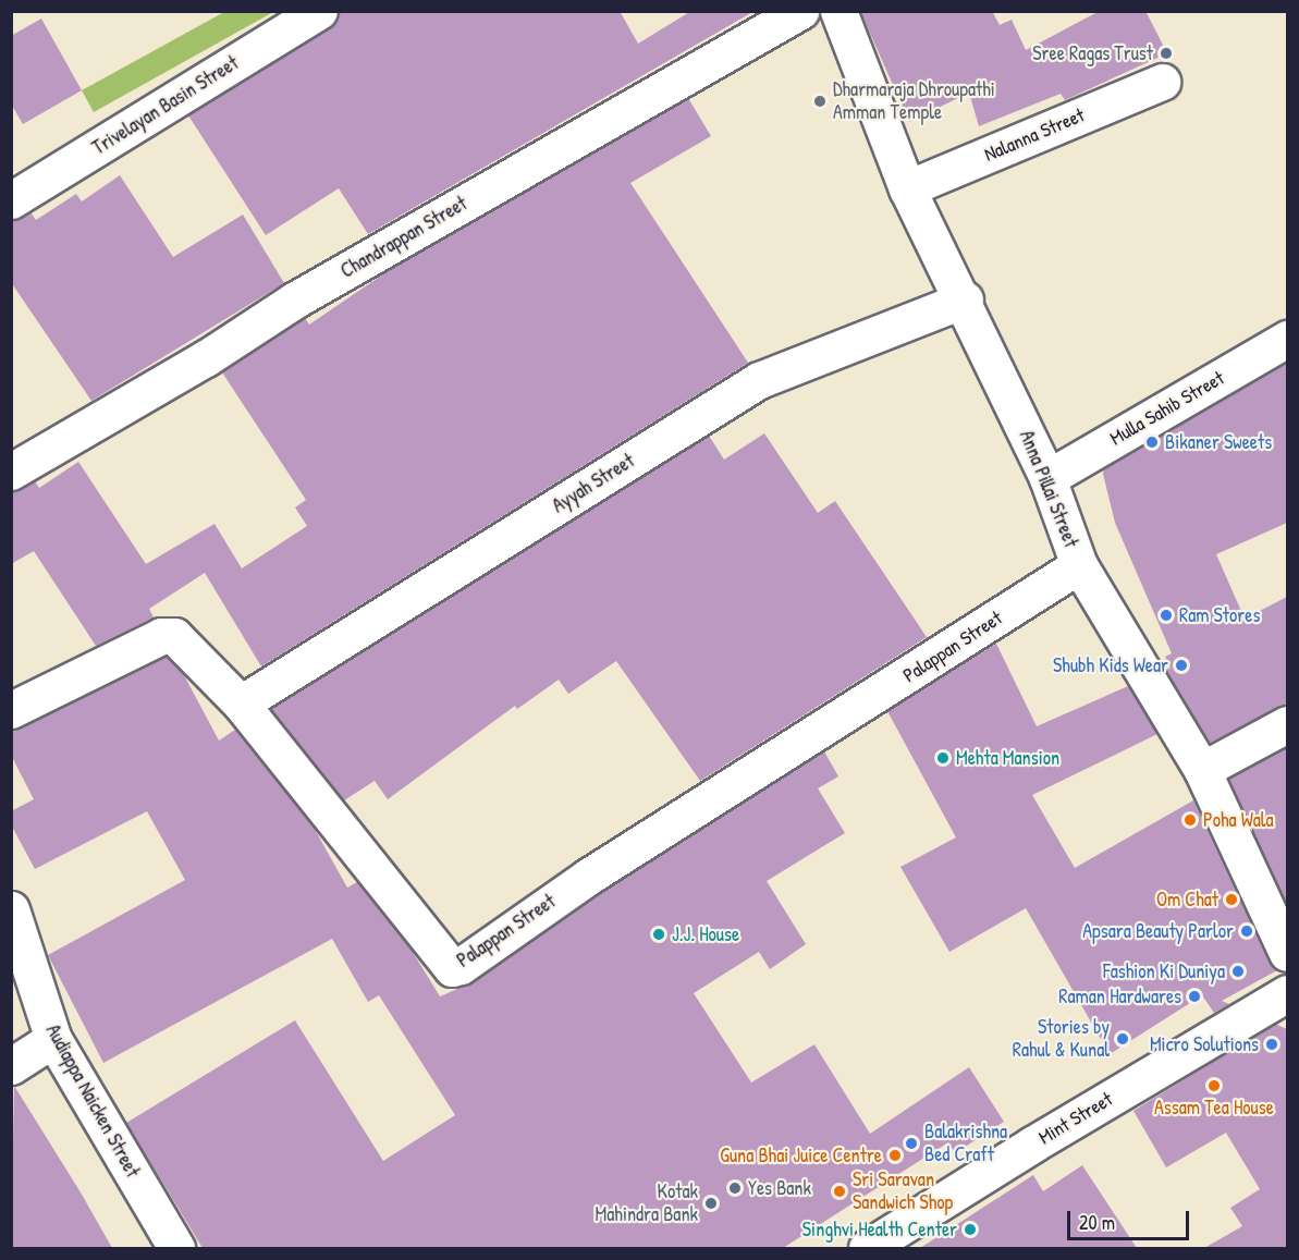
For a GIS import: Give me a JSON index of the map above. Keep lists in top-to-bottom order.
{
  "streets": {
    "street": [
      "Trivelayan Basin Street",
      "Nalanna Street",
      "Chandrappan Street",
      "Mulla Sahib Street",
      "Ayyah Street",
      "Anna Pillai Street",
      "Palappan Street",
      "Audiappa Naicken Street",
      "Mint Street"
    ]
  },
  "crossings": [
    ["Nalanna Street", "Anna Pillai Street"],
    ["Mulla Sahib Street", "Anna Pillai Street"],
    ["Ayyah Street", "Anna Pillai Street"],
    ["Ayyah Street", "Palappan Street"],
    ["Anna Pillai Street", "Palappan Street"]
  ],
  "places": [
    "Sree Ragas Trust",
    "Dharmaraja Dhroupathi Amman Temple",
    "Bikaner Sweets",
    "Ram Stores",
    "Shubh Kids Wear",
    "Mehta Mansion",
    "Poha Wala",
    "Om Chat",
    "Apsara Beauty Parlor",
    "J.J. House",
    "Fashion Ki Duniya",
    "Raman Hardwares",
    "Stories by Rahul & Kunal",
    "Micro Solutions",
    "Assam Tea House",
    "Balakrishna Bed Craft",
    "Guna Bhai Juice Centre",
    "Yes Bank",
    "Sri Saravan Sandwich Shop",
    "Kotak Mahindra Bank",
    "Singhvi Health Center"
  ],
  "scale_bar": "20 m"
}
